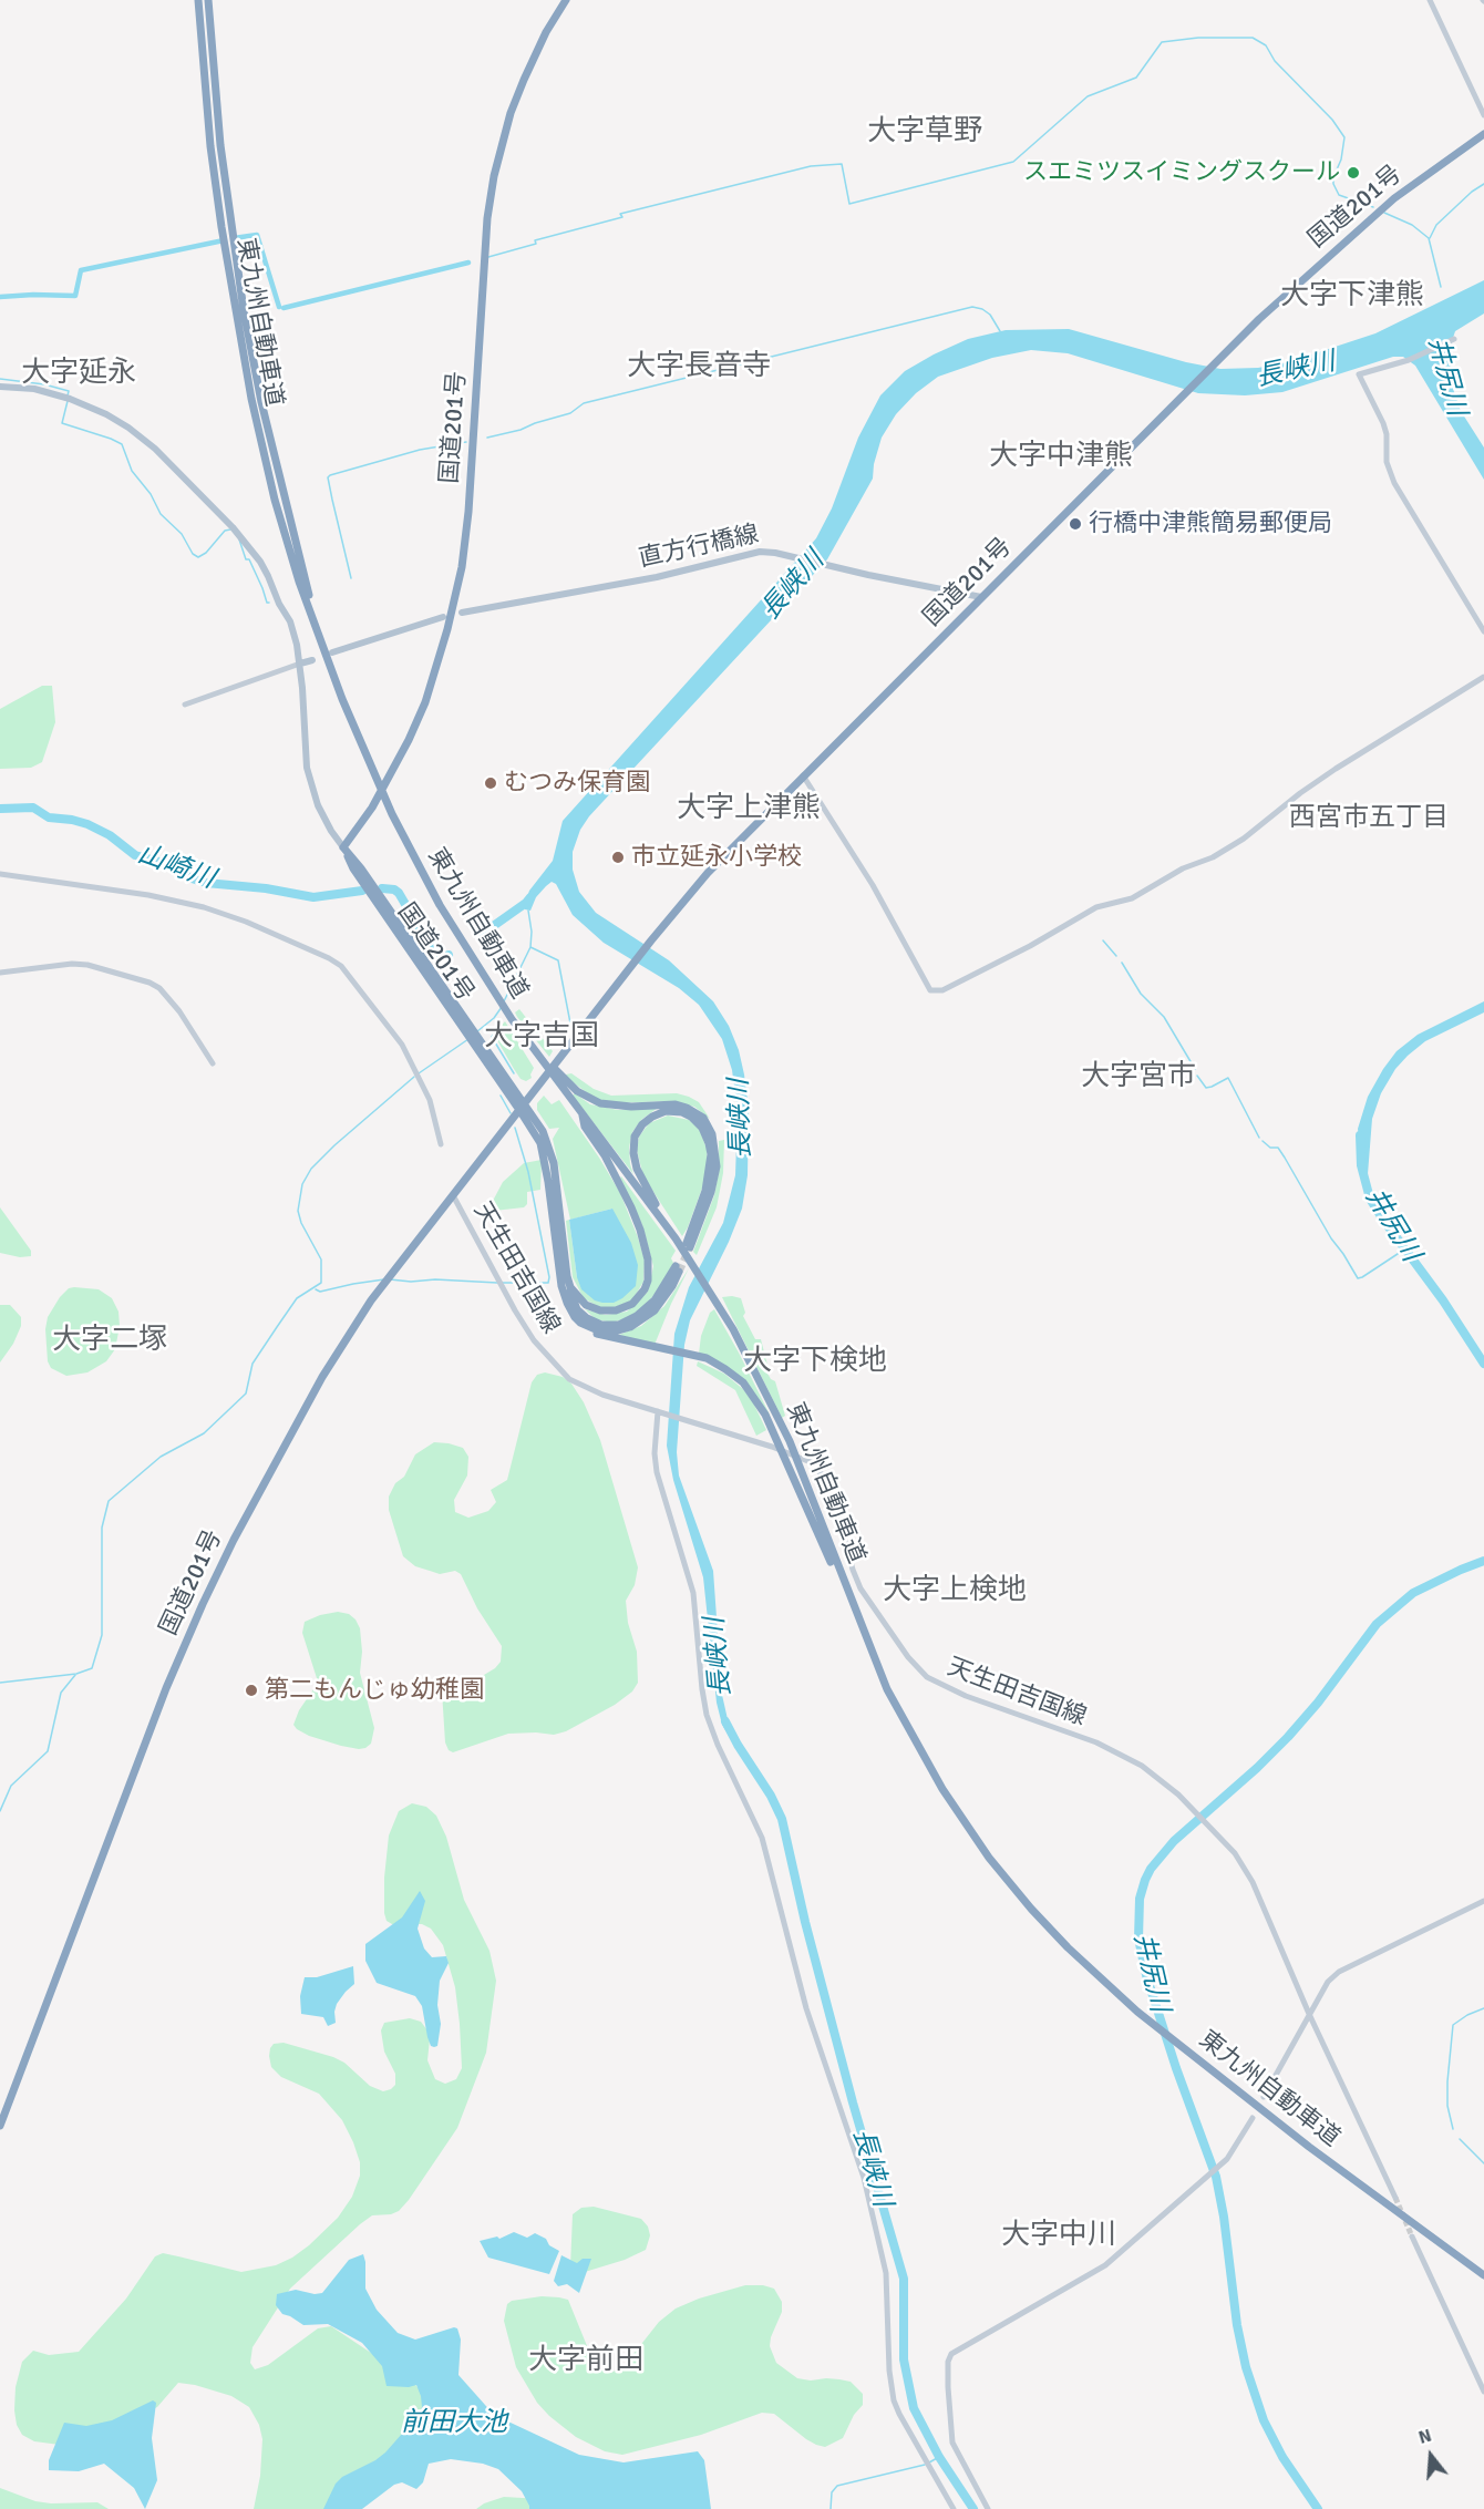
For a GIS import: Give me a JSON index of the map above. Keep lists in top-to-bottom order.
{
  "streets": {
    "highway": ["国道201号", "東九州自動車道"],
    "main road": ["直方行橋線"],
    "street": ["天生田吉国線"]
  },
  "crossings": [
    ["国道201号", "直方行橋線"],
    ["国道201号", "天生田吉国線"]
  ],
  "districts": [
    "大字草野",
    "大字下津熊",
    "大字長音寺",
    "大字延永",
    "大字中津熊",
    "大字上津熊",
    "西宮市五丁目",
    "大字吉国",
    "大字宮市",
    "大字二塚",
    "大字下検地",
    "大字上検地",
    "大字中川",
    "大字前田"
  ],
  "water": [
    "長峡川",
    "井尻川",
    "山崎川",
    "前田大池"
  ],
  "places": [
    "スエミツスイミングスクール",
    "行橋中津熊簡易郵便局",
    "むつみ保育園",
    "市立延永小学校",
    "第二もんじゅ幼稚園"
  ],
  "north": "top"
}
